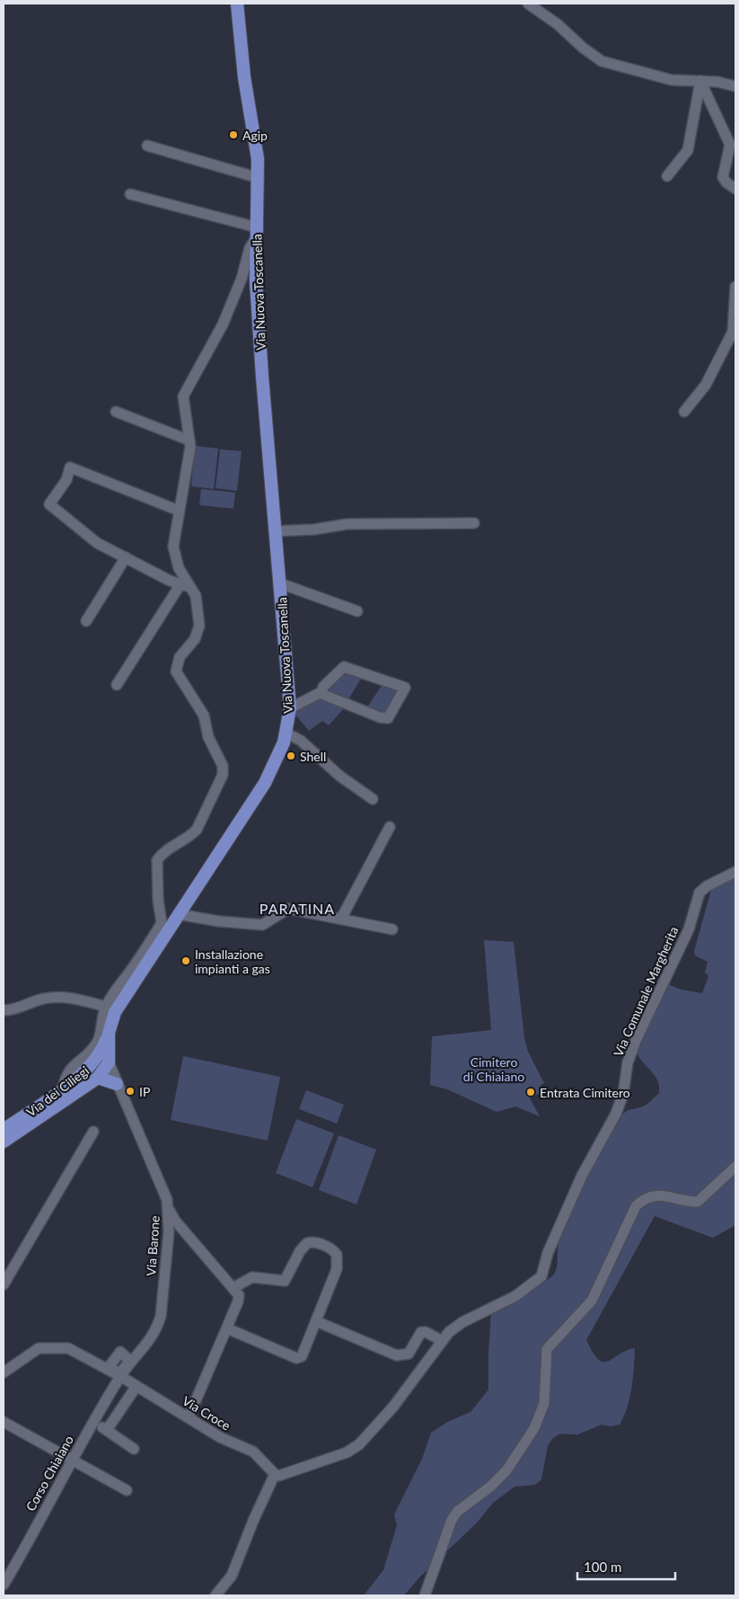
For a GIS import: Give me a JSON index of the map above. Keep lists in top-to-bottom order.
{
  "streets": {
    "main road": ["Via Nuova Toscanella", "Via dei Ciliegi"],
    "street": [
      "Via Comunale Margherita",
      "Via Barone",
      "Via Croce",
      "Corso Chiaiano"
    ]
  },
  "crossings": [
    ["Via Nuova Toscanella", "Via dei Ciliegi"],
    ["Via Nuova Toscanella", "Via Barone"],
    ["Via Comunale Margherita", "Via Croce"],
    ["Via dei Ciliegi", "Via Barone"],
    ["Via Barone", "Via Croce"],
    ["Via Barone", "Corso Chiaiano"],
    ["Via Croce", "Corso Chiaiano"]
  ],
  "districts": ["PARATINA"],
  "parks": ["Cimitero di Chiaiano"],
  "places": [
    "Agip",
    "Shell",
    "Installazione impianti a gas",
    "IP",
    "Entrata Cimitero"
  ],
  "scale_bar": "100 m"
}
